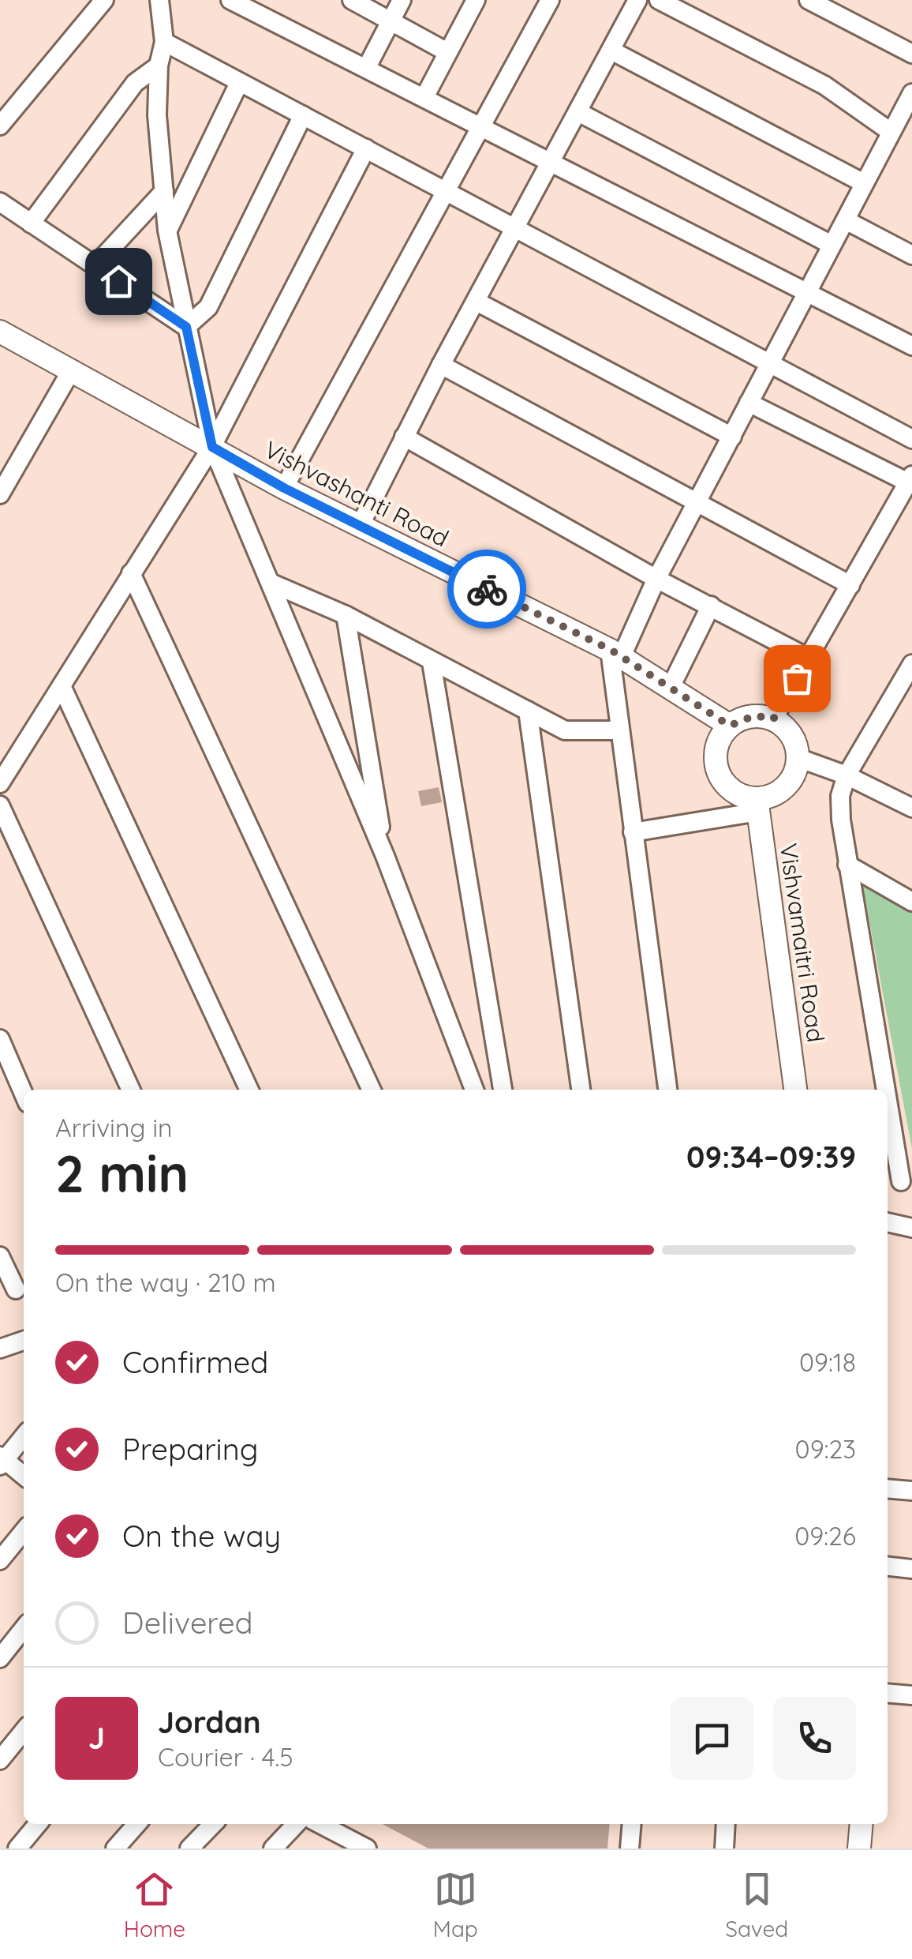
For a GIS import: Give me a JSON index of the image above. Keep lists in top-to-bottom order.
{
  "streets": {
    "street": ["Vishvashanti Road", "Vishvamaitri Road"]
  },
  "crossings": [
    ["Vishvashanti Road", "Vishvamaitri Road"]
  ],
  "page": {
    "heading": ["2 min", "Arriving in", "09:34–09:39"],
    "panel": ["Jordan", "Courier · 4.5"],
    "bar": "On the way · 210 m",
    "list": [
      ["Confirmed", "09:18"],
      ["Preparing", "09:23"],
      ["On the way", "09:26"],
      "Delivered"
    ],
    "round": "J",
    "tabs": ["Home", "Map", "Saved"]
  }
}
